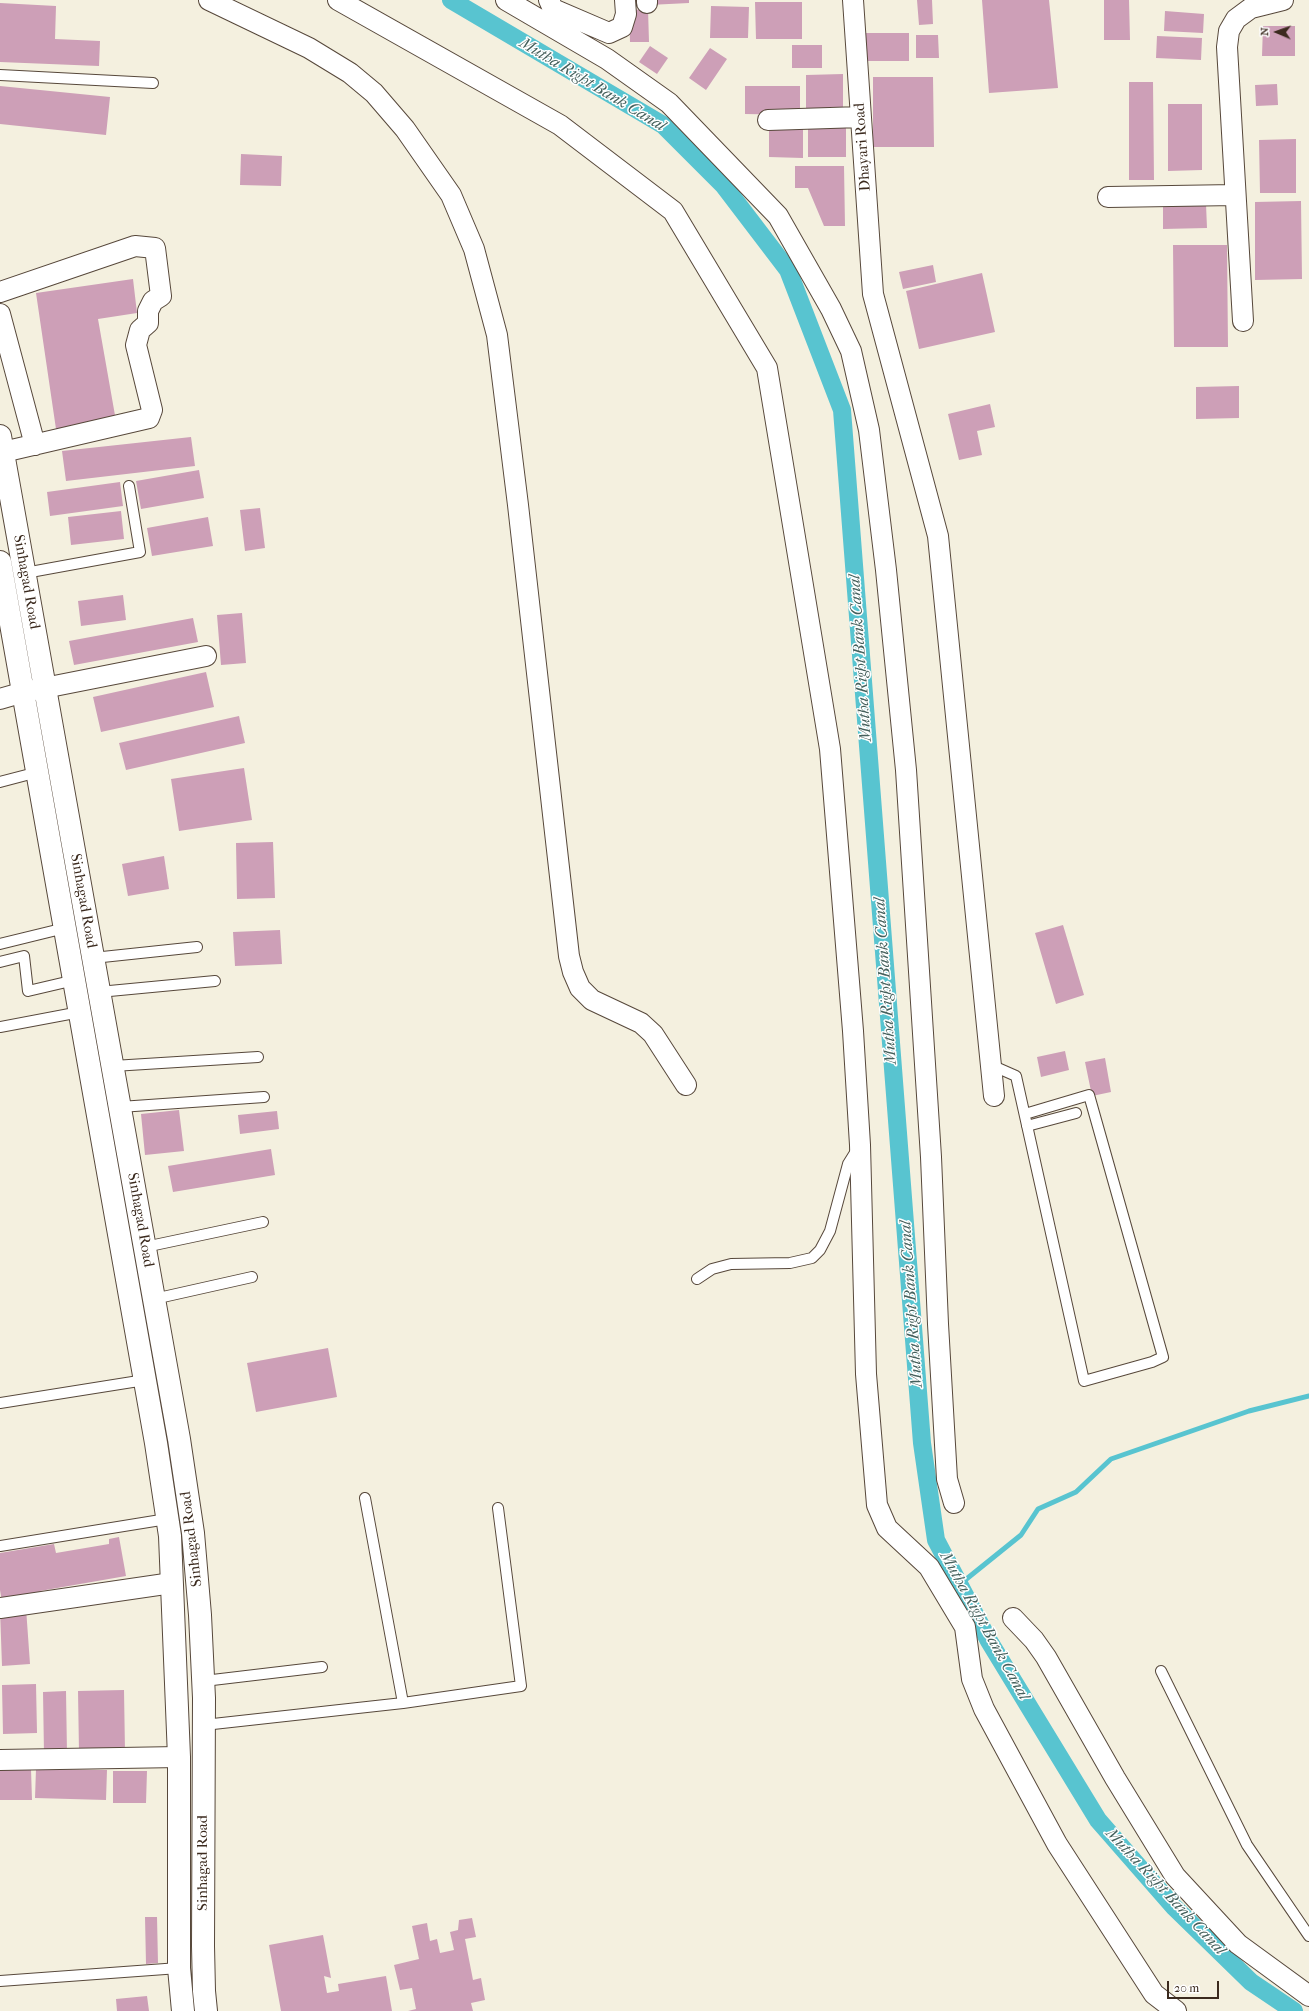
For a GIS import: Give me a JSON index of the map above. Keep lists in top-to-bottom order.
{
  "streets": {
    "main road": ["Sinhagad Road"],
    "street": ["Dhayari Road"]
  },
  "water": ["Mutha Right Bank Canal"],
  "scale_bar": "20 m",
  "north": "left"
}
